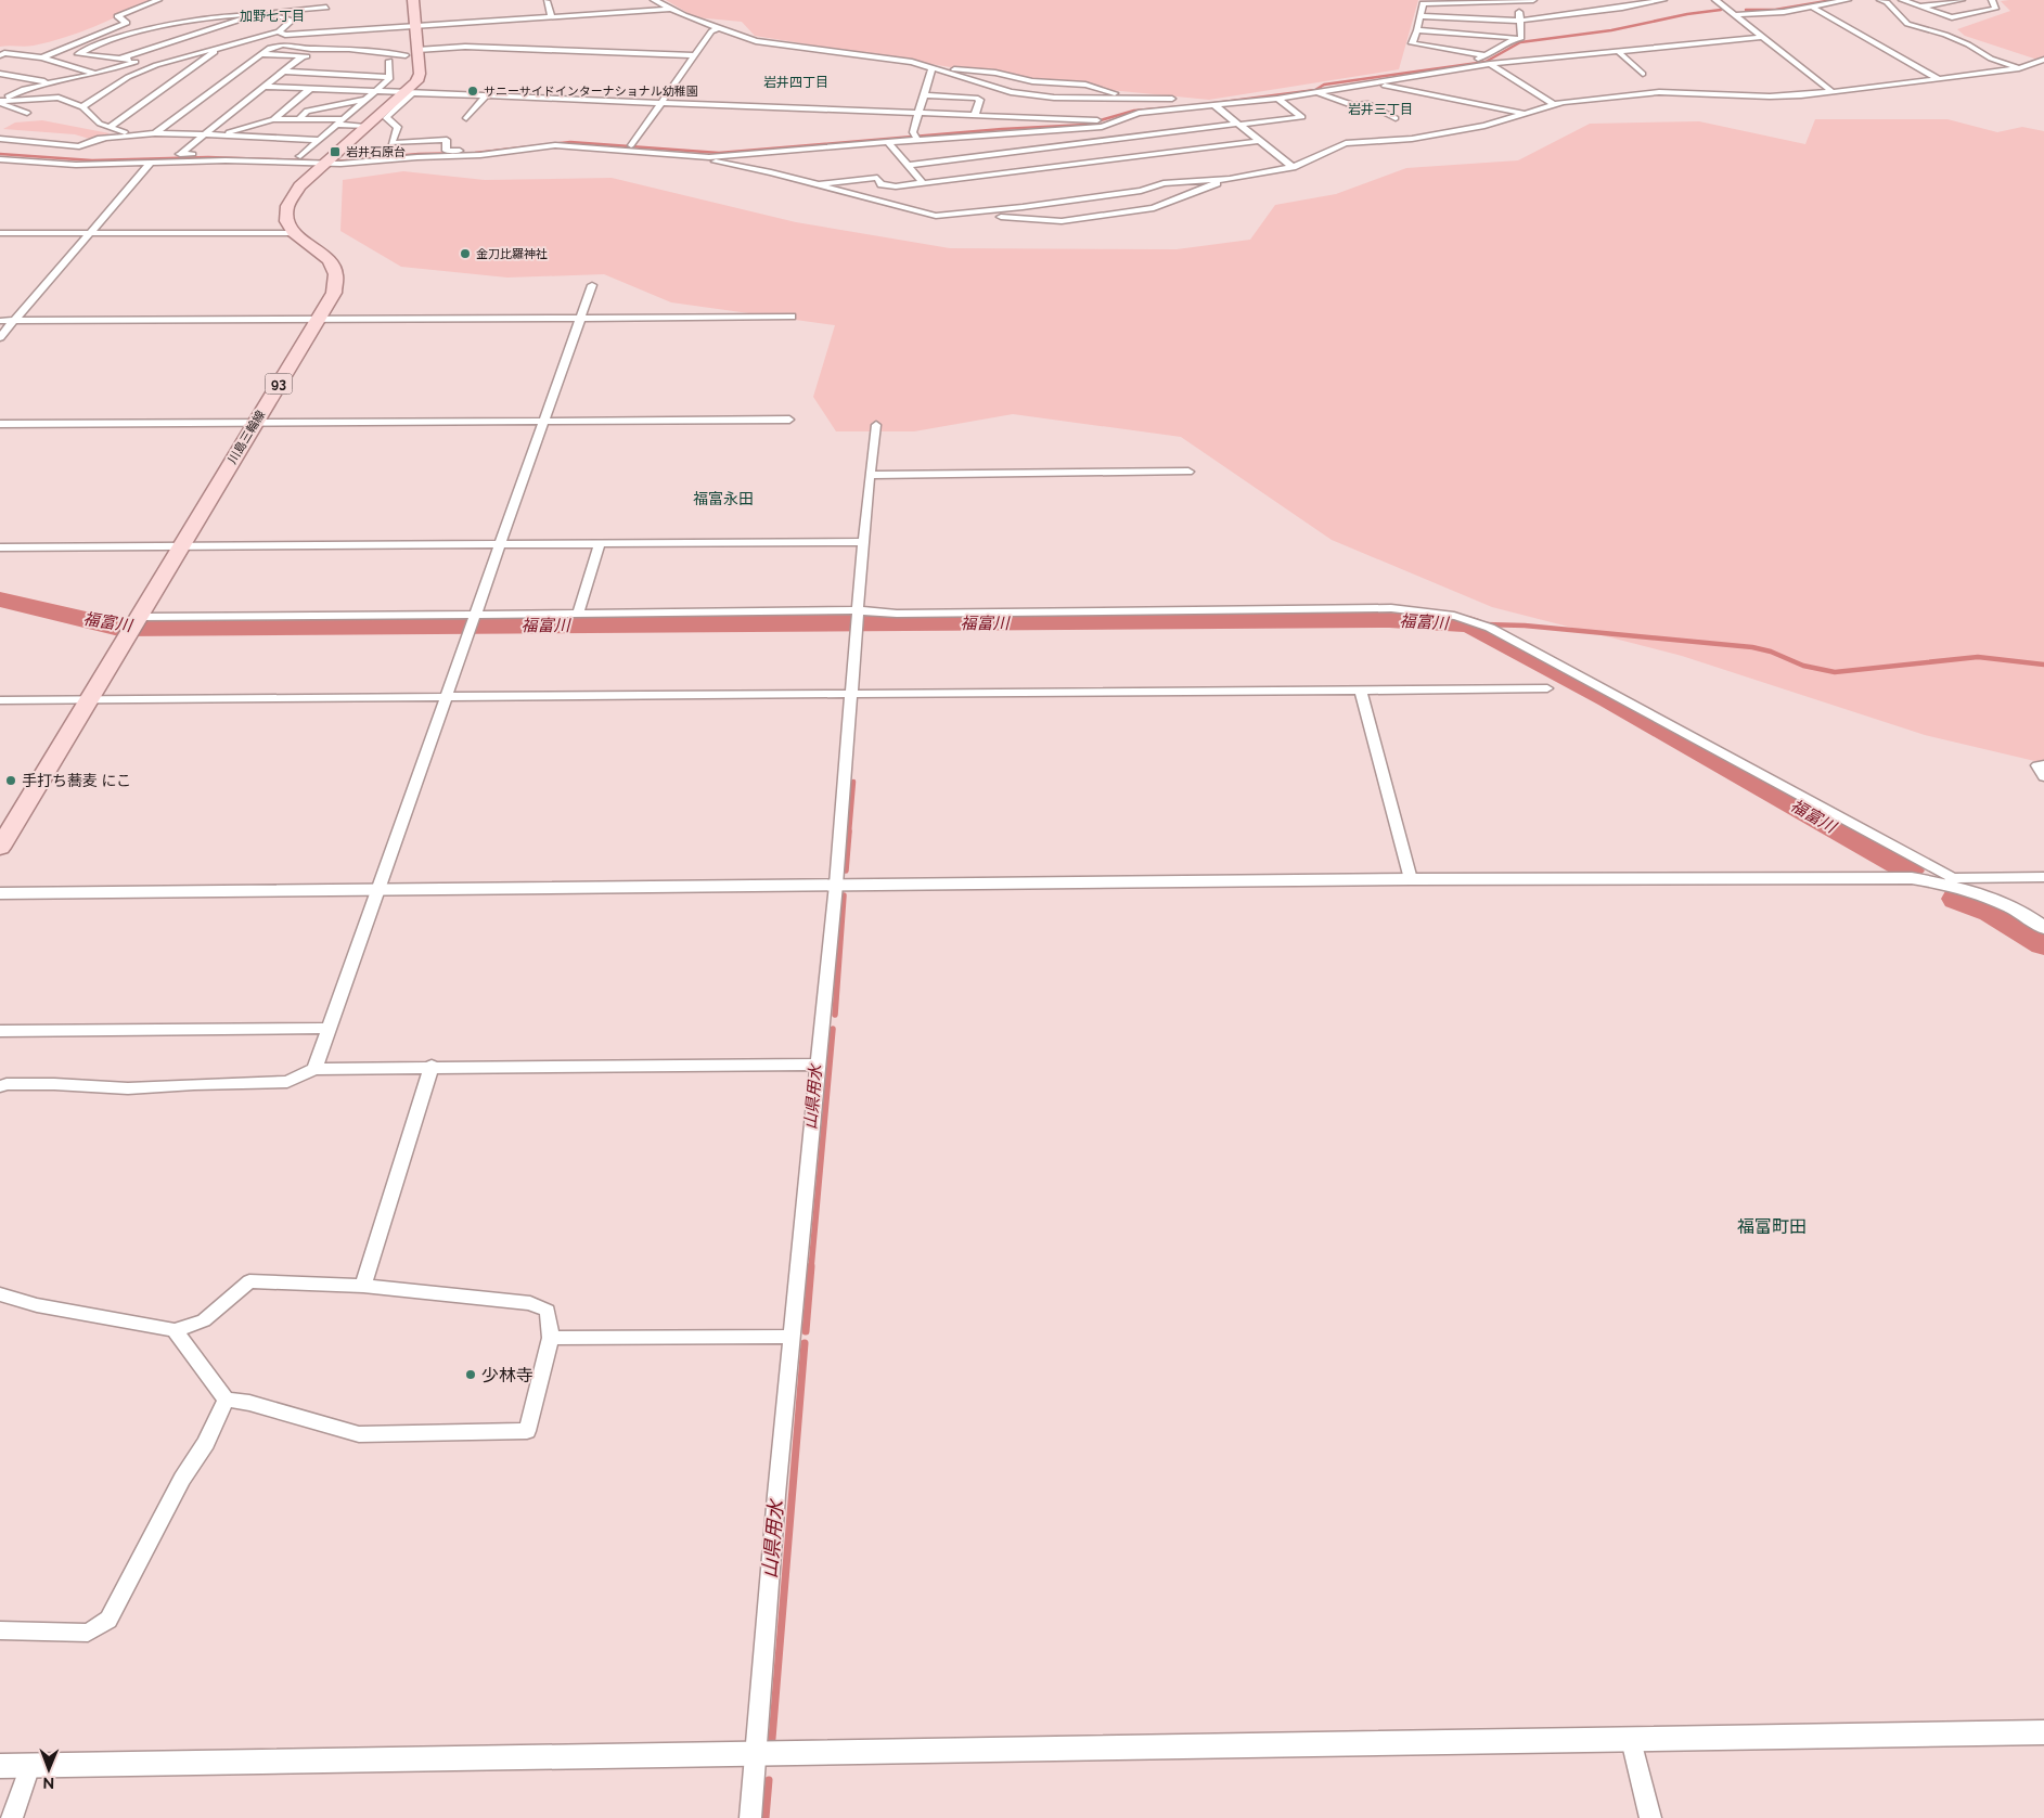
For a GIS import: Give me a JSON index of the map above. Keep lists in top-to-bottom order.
{
  "streets": {
    "main road": ["93", "川島三輪線"]
  },
  "districts": [
    "加野七丁目",
    "岩井四丁目",
    "岩井三丁目",
    "福富永田",
    "福富町田"
  ],
  "water": ["福富川", "山県用水"],
  "places": {
    "other": [
      "サニーサイドインターナショナル幼稚園",
      "金刀比羅神社",
      "手打ち蕎麦 にこ",
      "少林寺"
    ],
    "transit": ["岩井石原台"]
  },
  "north": "bottom"
}
